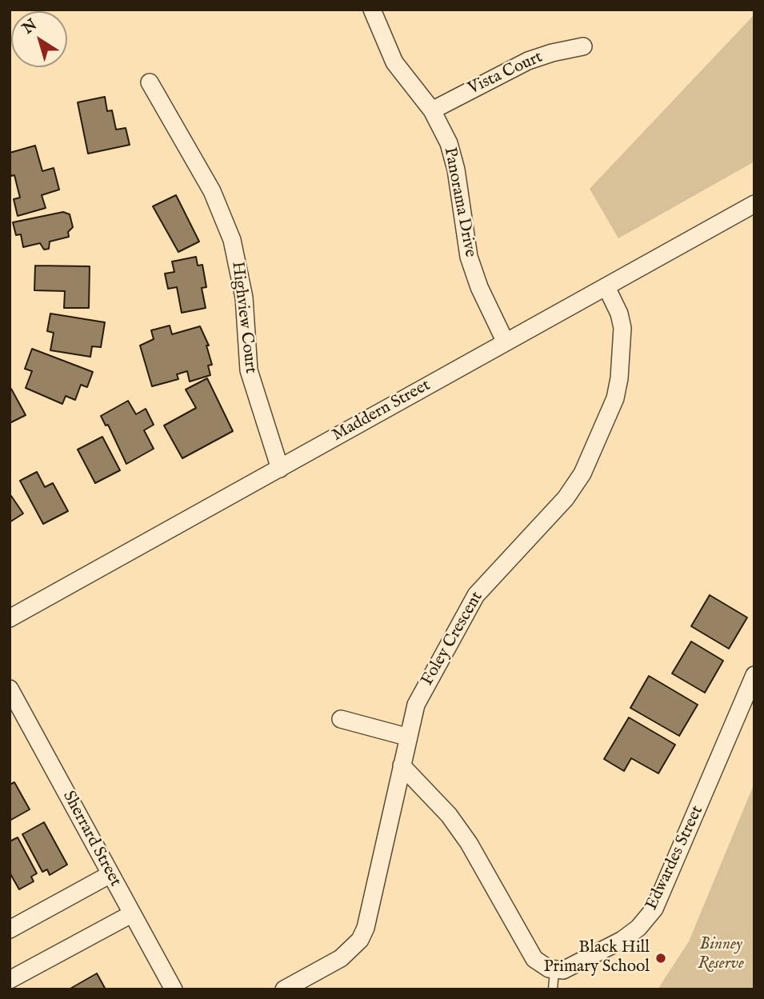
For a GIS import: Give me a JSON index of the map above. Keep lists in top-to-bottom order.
{
  "streets": {
    "street": [
      "Vista Court",
      "Panorama Drive",
      "Highview Court",
      "Maddern Street",
      "Foley Crescent",
      "Sherrard Street",
      "Edwardes Street"
    ]
  },
  "crossings": [
    ["Vista Court", "Panorama Drive"],
    ["Panorama Drive", "Maddern Street"],
    ["Highview Court", "Maddern Street"],
    ["Maddern Street", "Foley Crescent"]
  ],
  "parks": ["Binney Reserve"],
  "places": ["Black Hill Primary School"],
  "north": "top left"
}
